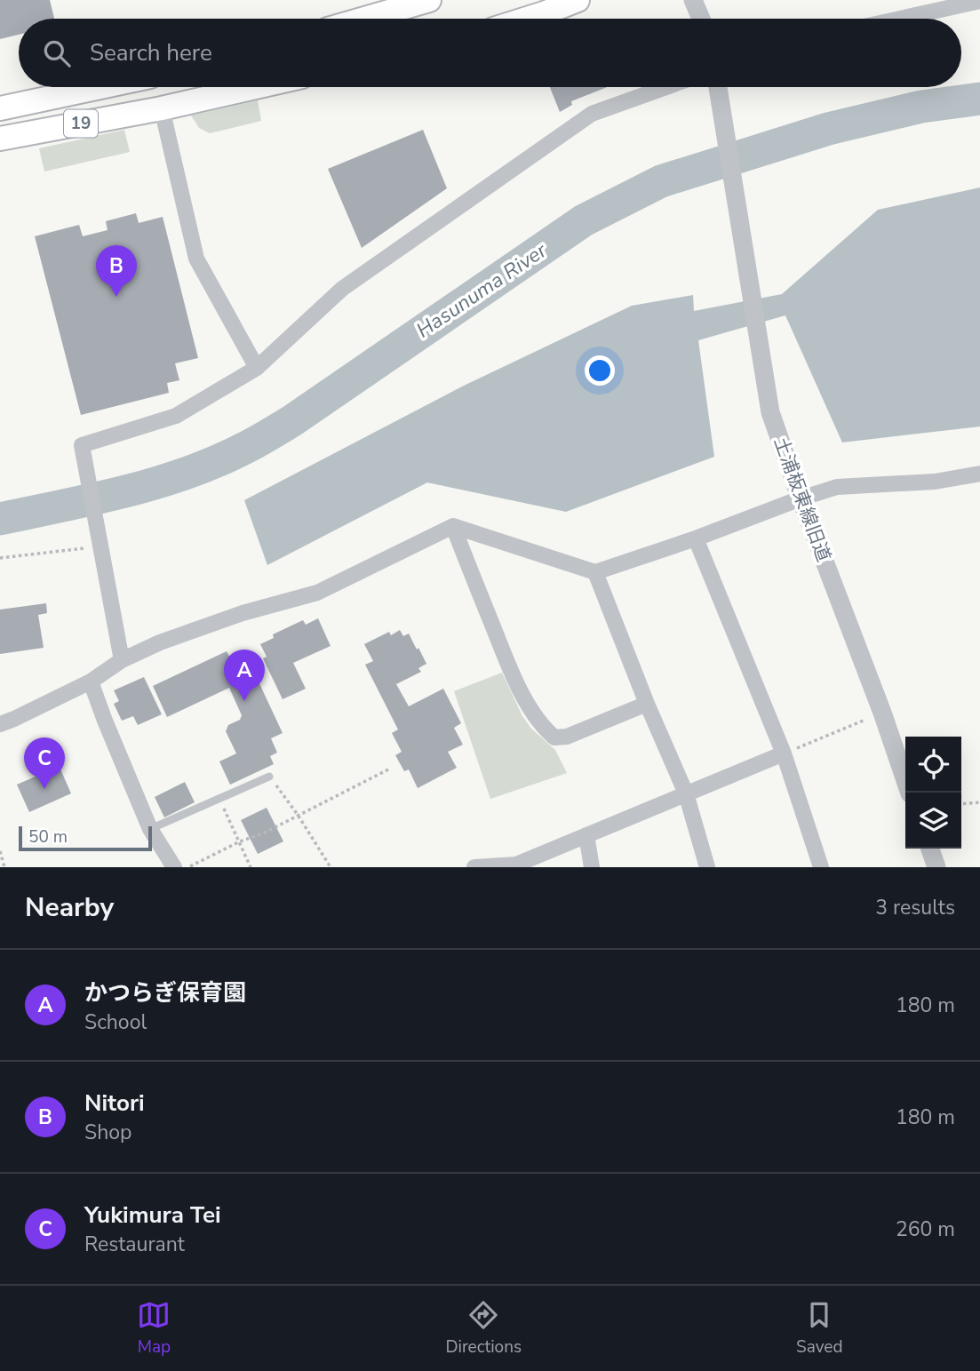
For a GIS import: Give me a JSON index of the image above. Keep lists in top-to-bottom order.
{
  "streets": {
    "main road": ["19"],
    "street": ["土浦板東線旧道"]
  },
  "water": ["Hasunuma River"],
  "scale_bar": "50 m",
  "page": {
    "search": "Search here",
    "pins": ["B", "A", "C"],
    "scale": "50 m",
    "heading": ["Nearby", "3 results"],
    "list": [
      {
        "mark": "A",
        "name": "かつらぎ保育園",
        "note": "School",
        "value": "180 m"
      },
      {
        "mark": "B",
        "name": "Nitori",
        "note": "Shop",
        "value": "180 m"
      },
      {
        "mark": "C",
        "name": "Yukimura Tei",
        "note": "Restaurant",
        "value": "260 m"
      }
    ],
    "nav": ["Map", "Directions", "Saved"]
  }
}
